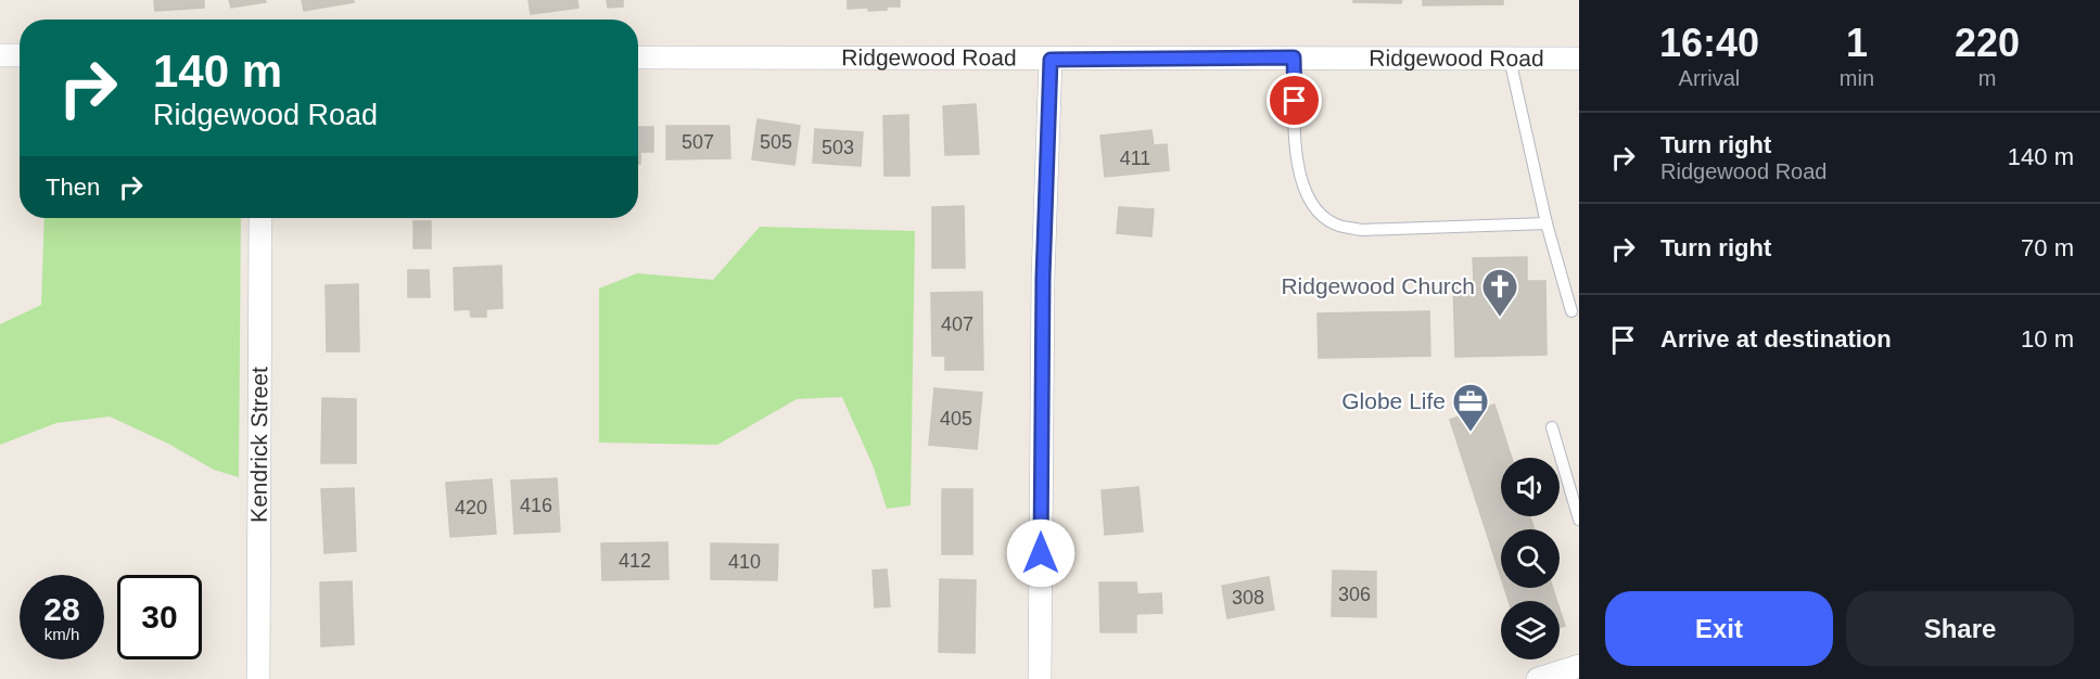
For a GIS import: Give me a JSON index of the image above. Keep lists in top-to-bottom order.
{
  "streets": {
    "street": ["Ridgewood Road", "Kendrick Street"]
  },
  "places": {
    "church": ["Ridgewood Church"],
    "office": ["Globe Life"]
  },
  "house_numbers": [
    "507",
    "505",
    "503",
    "411",
    "407",
    "405",
    "416",
    "420",
    "412",
    "410",
    "306",
    "308"
  ],
  "page": {
    "eta": [
      "16:40",
      "Arrival",
      "1",
      "min",
      "220",
      "m"
    ],
    "turn": ["140 m", "Ridgewood Road"],
    "list": [
      {
        "name": "Turn right",
        "note": "Ridgewood Road",
        "value": "140 m"
      },
      {
        "name": "Turn right",
        "value": "70 m"
      },
      {
        "name": "Arrive at destination",
        "value": "10 m"
      }
    ],
    "then": "Then",
    "speed": "28 km/h",
    "limit": "30",
    "buttons": ["Exit", "Share"]
  }
}
